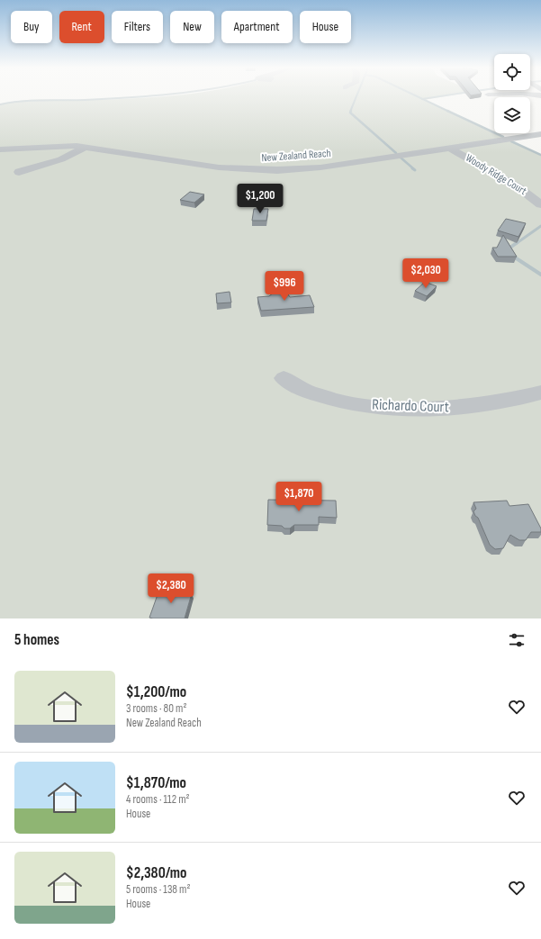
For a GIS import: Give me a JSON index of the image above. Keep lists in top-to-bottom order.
{
  "streets": {
    "street": ["New Zealand Reach", "Woody Ridge Court", "Richardo Court"]
  },
  "crossings": [
    ["New Zealand Reach", "Woody Ridge Court"]
  ],
  "page": {
    "chip": [
      "Buy",
      "Rent",
      "Filters",
      "New",
      "Apartment",
      "House"
    ],
    "price": [
      "$1,200",
      "$2,030",
      "$996",
      "$1,870",
      "$2,380"
    ],
    "heading": "5 homes",
    "list": [
      {
        "name": "$1,200/mo",
        "note": "3 rooms · 80 m² · New Zealand Reach"
      },
      {
        "name": "$1,870/mo",
        "note": "4 rooms · 112 m² · House"
      },
      {
        "name": "$2,380/mo",
        "note": "5 rooms · 138 m² · House"
      }
    ]
  }
}
